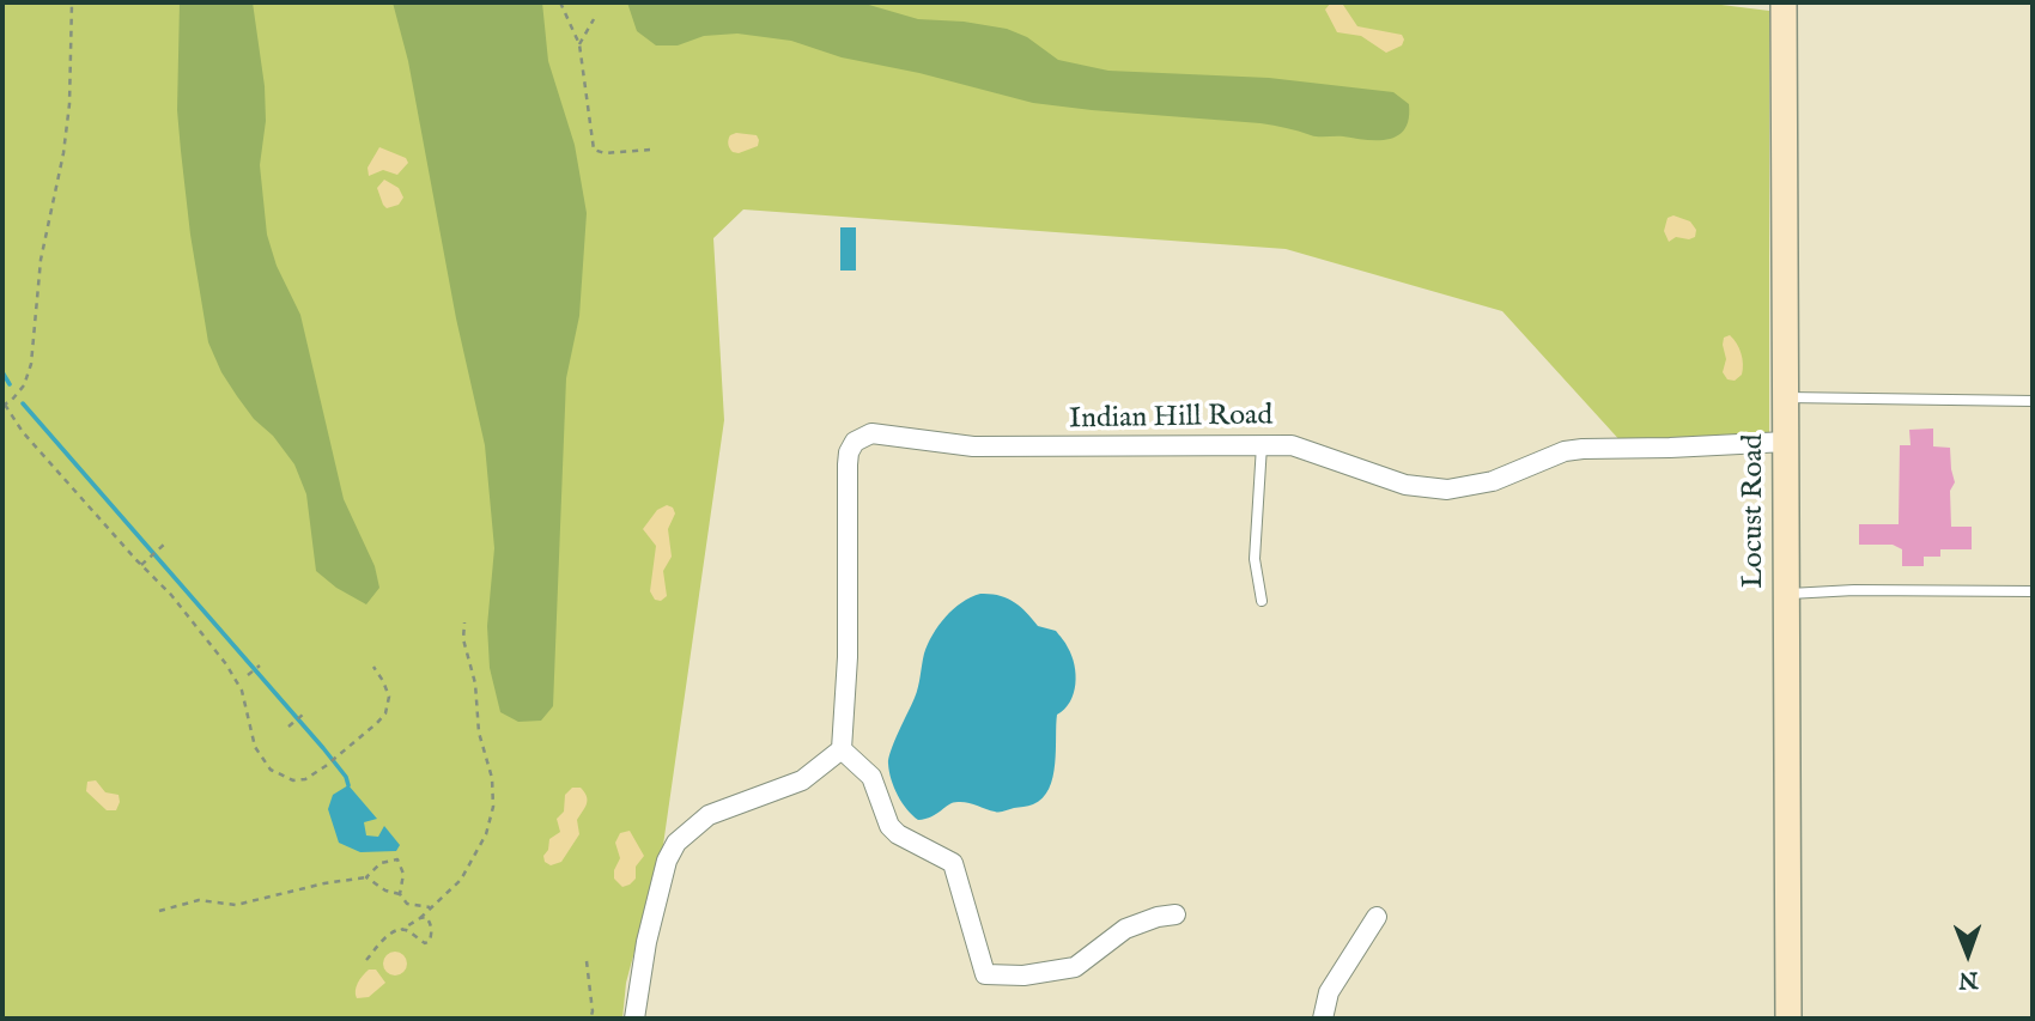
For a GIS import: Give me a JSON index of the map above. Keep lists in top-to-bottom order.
{
  "streets": {
    "street": ["Indian Hill Road", "Locust Road"]
  },
  "crossings": [
    ["Indian Hill Road", "Locust Road"]
  ],
  "north": "bottom"
}
